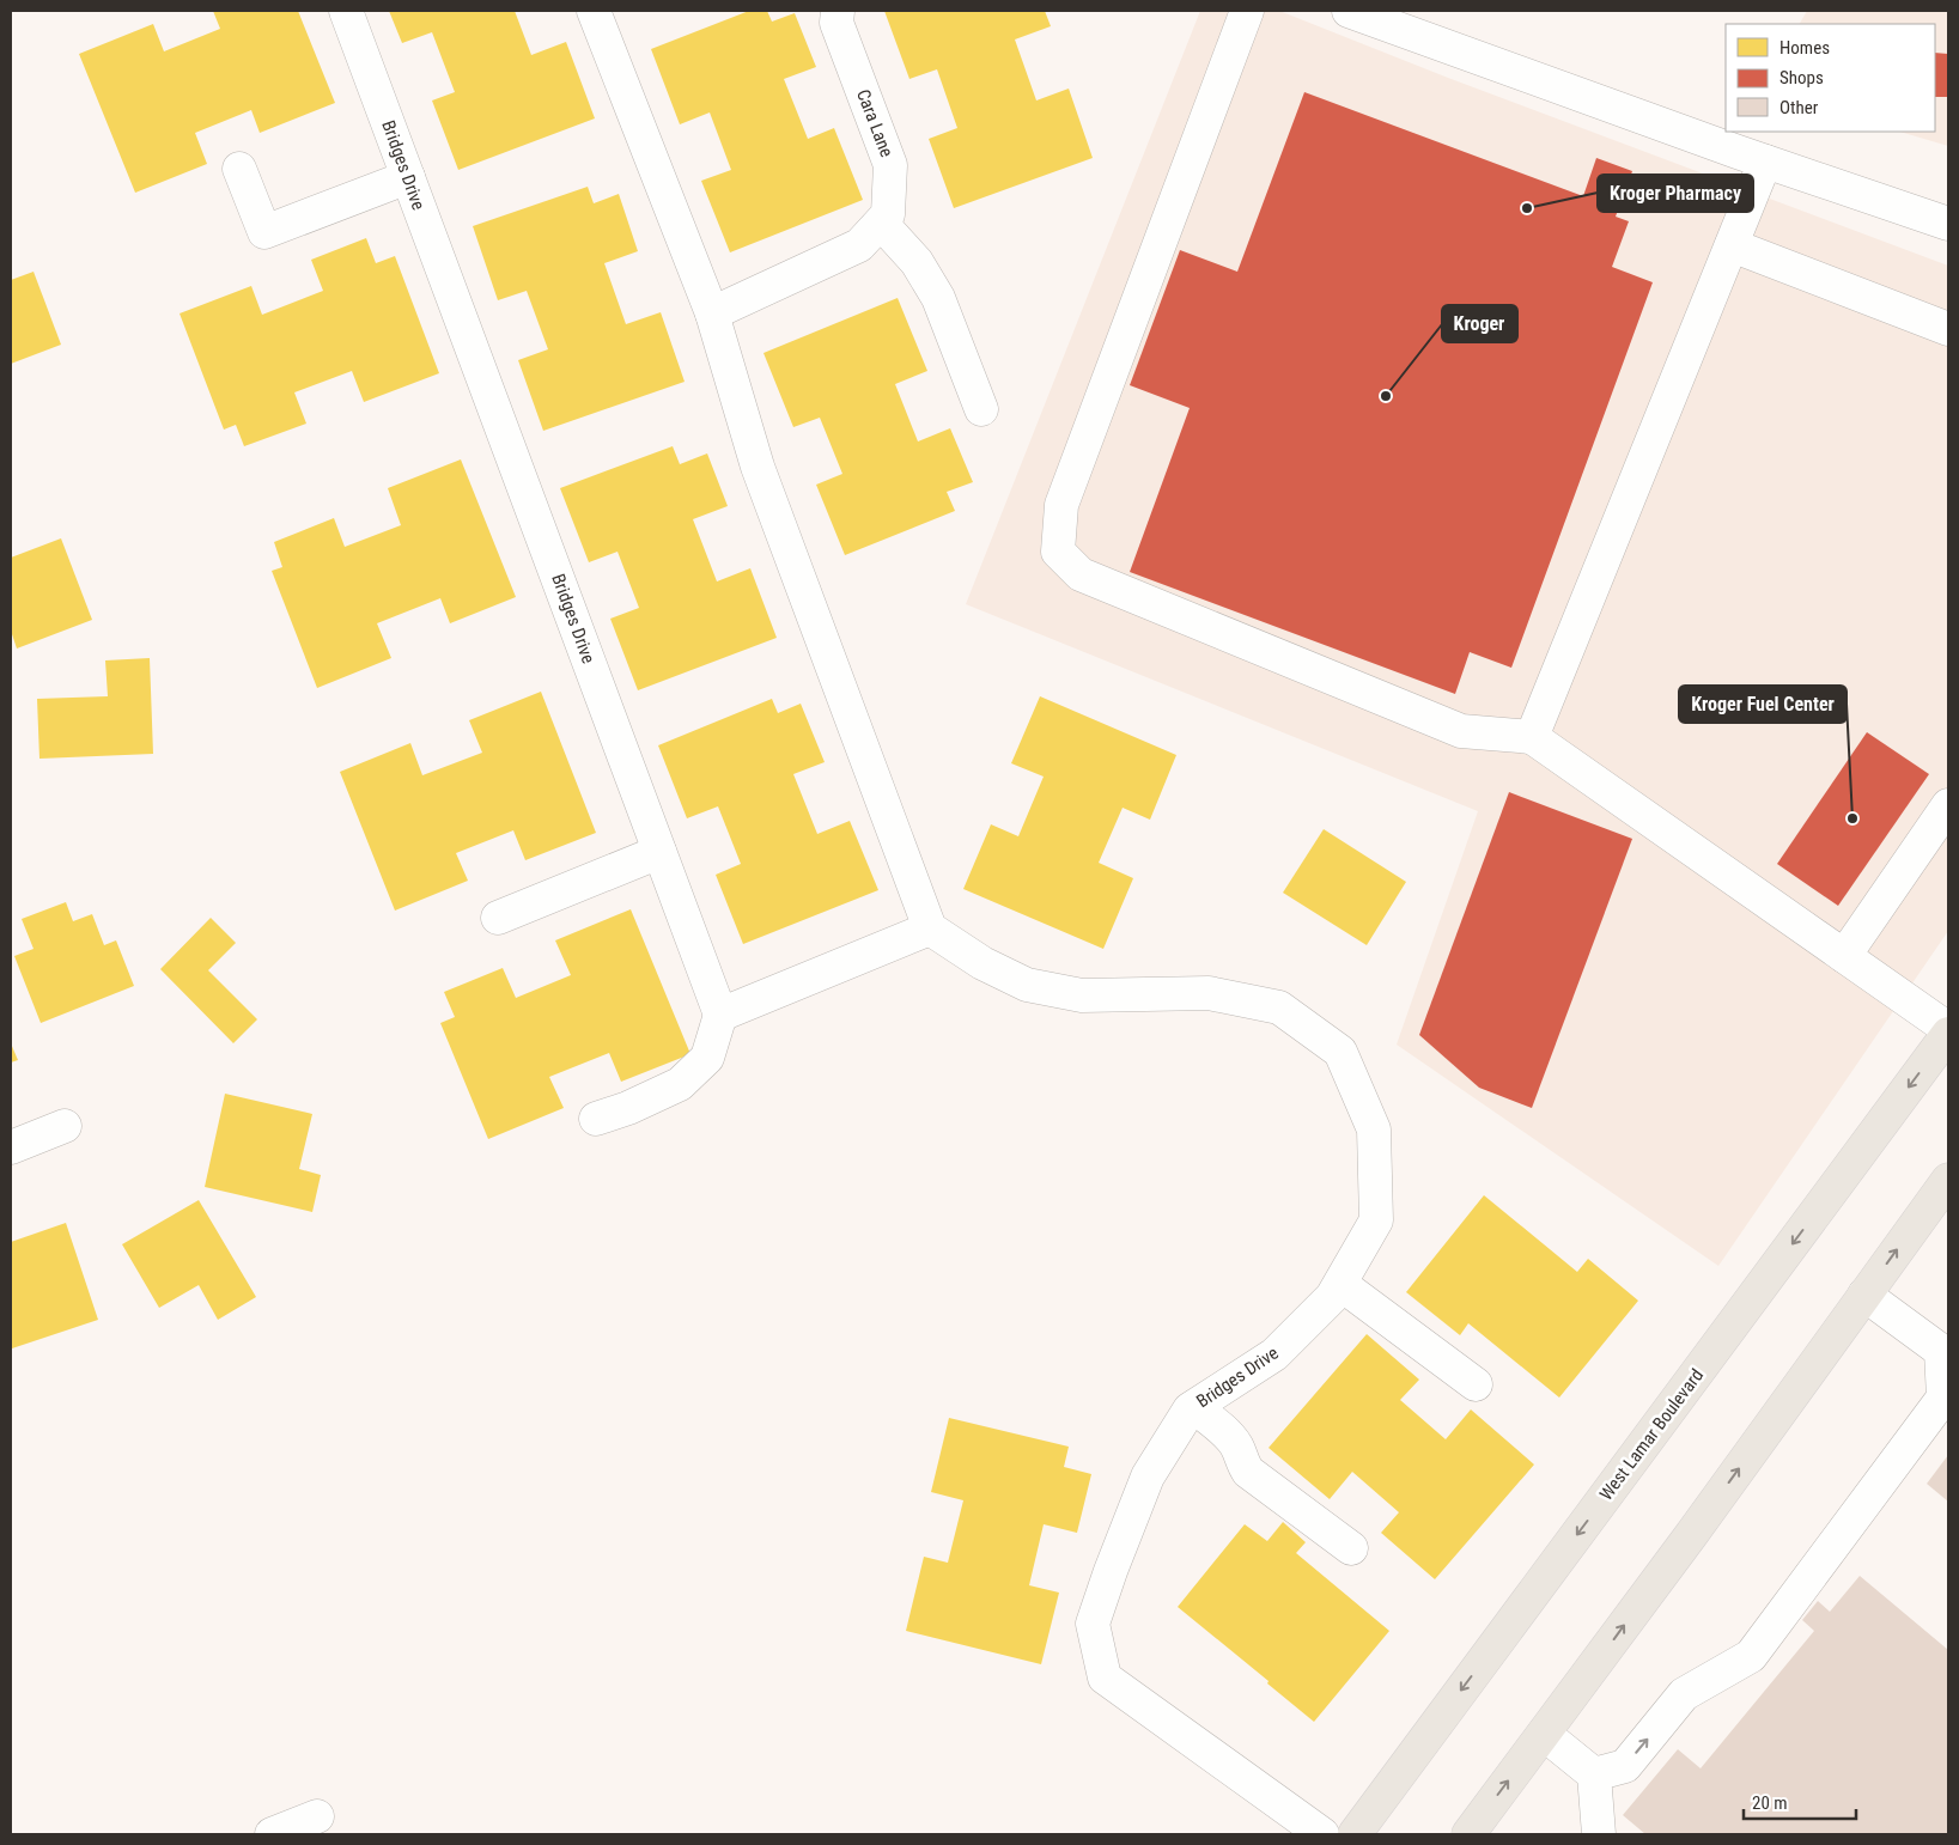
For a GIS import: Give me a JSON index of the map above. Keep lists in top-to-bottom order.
{
  "streets": {
    "main road": ["West Lamar Boulevard"],
    "street": ["Cara Lane", "Bridges Drive"]
  },
  "places": ["Kroger Pharmacy", "Kroger", "Kroger Fuel Center"],
  "legend": ["Homes", "Shops", "Other"],
  "scale_bar": "20 m"
}
